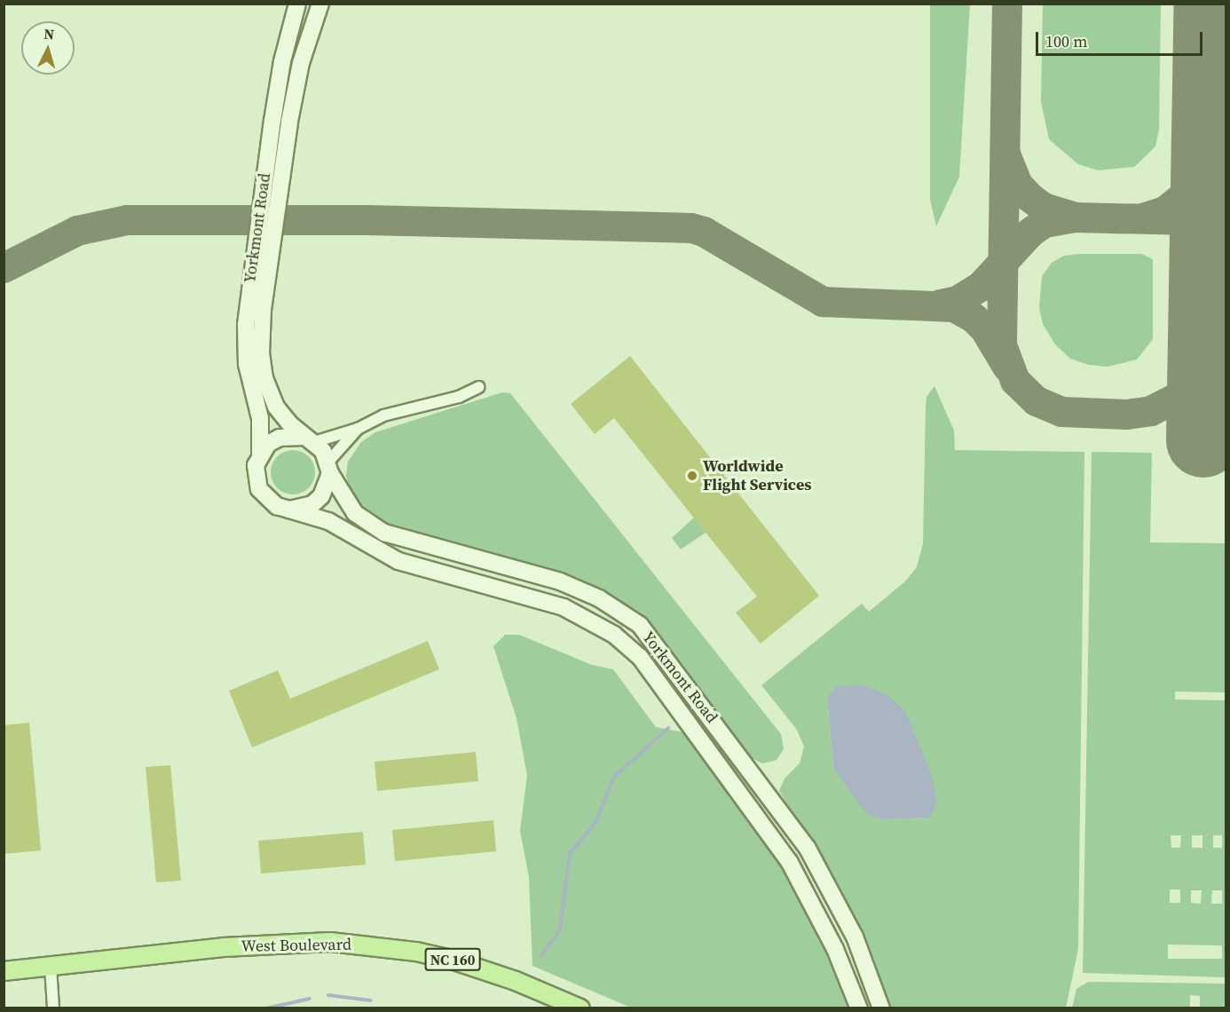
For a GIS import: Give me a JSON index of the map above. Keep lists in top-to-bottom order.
{
  "streets": {
    "main road": ["West Boulevard", "NC 160"],
    "street": ["Yorkmont Road"]
  },
  "places": ["Worldwide Flight Services"],
  "scale_bar": "100 m",
  "north": "top"
}
